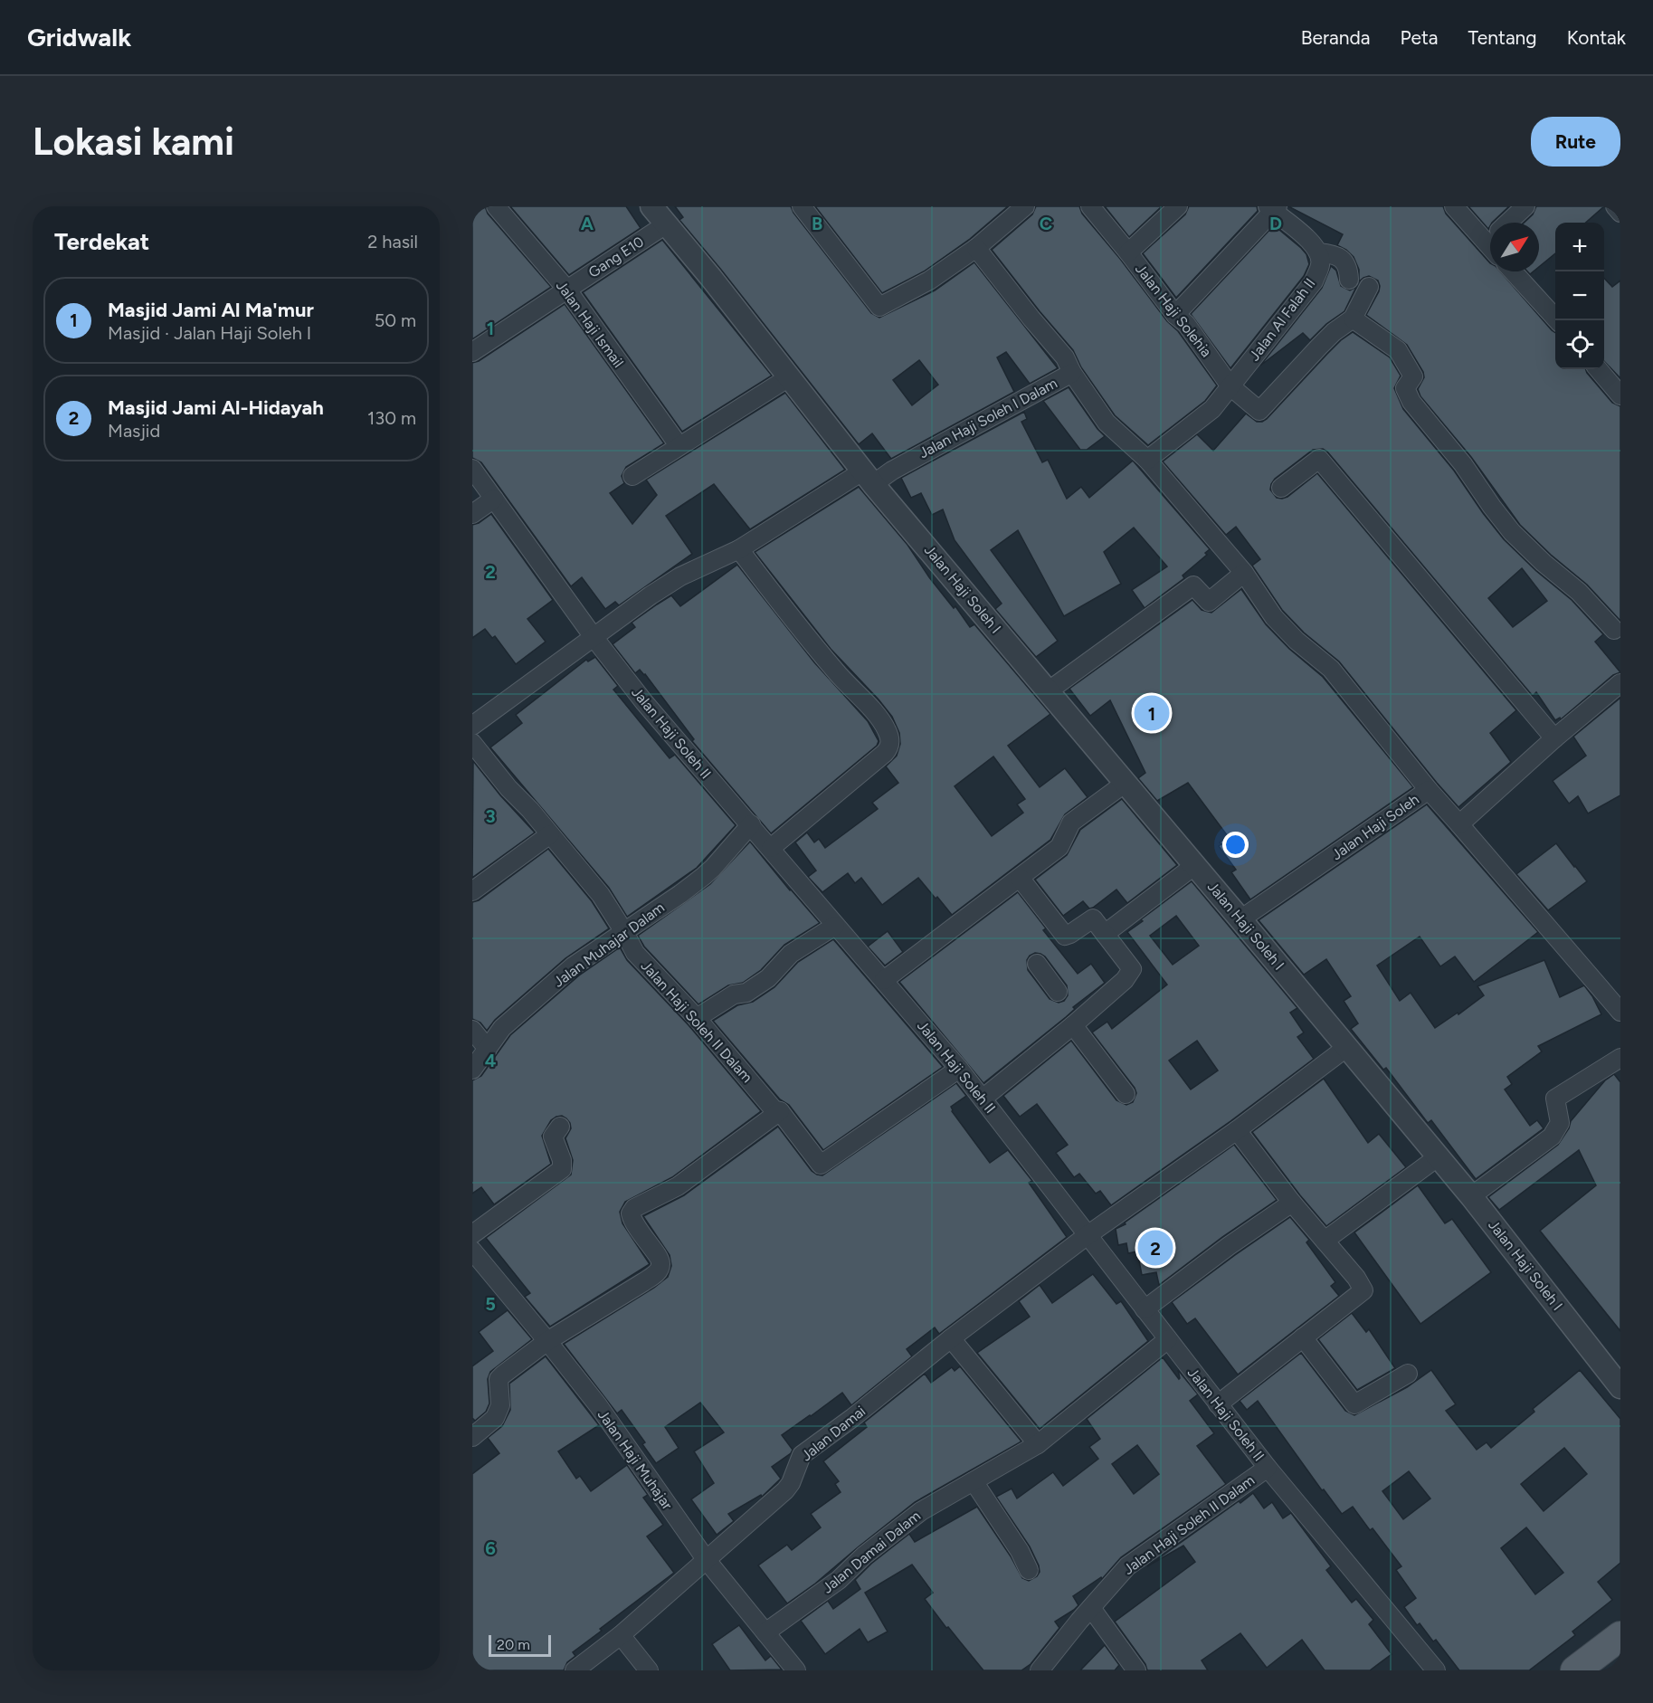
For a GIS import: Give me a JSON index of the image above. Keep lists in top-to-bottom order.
{
  "streets": {
    "street": [
      "Gang E10",
      "Jalan Haji Solehia",
      "Jalan Al Falah II",
      "Jalan Haji Ismail",
      "Jalan Haji Soleh I Dalam",
      "Jalan Haji Soleh I",
      "Jalan Haji Soleh II",
      "Jalan Haji Soleh",
      "Jalan Muhajar Dalam",
      "Jalan Haji Soleh II Dalam",
      "Jalan Damai",
      "Jalan Haji Muhajar",
      "Jalan Damai Dalam"
    ]
  },
  "crossings": [
    ["Gang E10", "Jalan Haji Ismail"],
    ["Gang E10", "Jalan Haji Soleh I"],
    ["Jalan Haji Solehia", "Jalan Al Falah II"],
    ["Jalan Al Falah II", "Jalan Haji Soleh I Dalam"],
    ["Jalan Haji Soleh I Dalam", "Jalan Haji Soleh I"],
    ["Jalan Haji Soleh I Dalam", "Jalan Haji Soleh"],
    ["Jalan Haji Soleh I", "Jalan Haji Soleh"],
    ["Jalan Haji Soleh II", "Jalan Muhajar Dalam"],
    ["Jalan Haji Soleh II", "Jalan Haji Soleh II Dalam"],
    ["Jalan Haji Soleh II", "Jalan Damai"],
    ["Jalan Haji Soleh II", "Jalan Damai Dalam"],
    ["Jalan Muhajar Dalam", "Jalan Haji Soleh II Dalam"],
    ["Jalan Damai", "Jalan Haji Muhajar"],
    ["Jalan Haji Muhajar", "Jalan Damai Dalam"]
  ],
  "scale_bar": "20 m",
  "north": "top right",
  "page": {
    "header": "Gridwalk",
    "nav": [
      "Beranda",
      "Peta",
      "Tentang",
      "Kontak"
    ],
    "buttons": "Rute",
    "title": "Lokasi kami",
    "heading": ["Terdekat", "2 hasil"],
    "map_buttons": ["+", "−"],
    "list": [
      {
        "mark": "1",
        "name": "Masjid Jami Al Ma'mur",
        "note": "Masjid · Jalan Haji Soleh I",
        "value": "50 m"
      },
      {
        "mark": "2",
        "name": "Masjid Jami Al-Hidayah",
        "note": "Masjid",
        "value": "130 m"
      }
    ],
    "pins": ["1", "2"],
    "scale": "20 m"
  },
  "grid": {
    "columns": [
      "A",
      "B",
      "C",
      "D"
    ],
    "rows": [
      "1",
      "2",
      "3",
      "4",
      "5",
      "6"
    ]
  }
}
